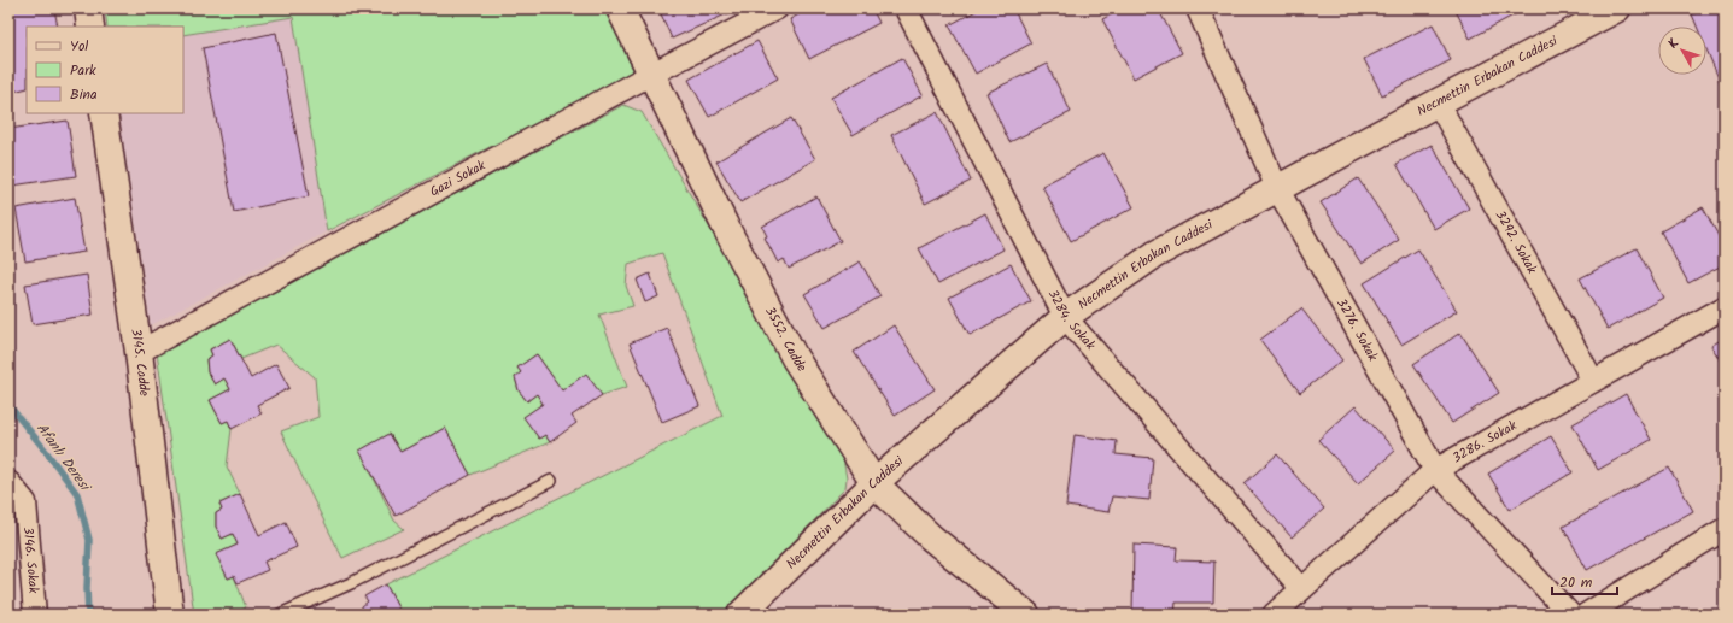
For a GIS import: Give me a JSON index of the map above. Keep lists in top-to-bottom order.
{
  "streets": {
    "street": [
      "Necmettin Erbakan Caddesi",
      "Gazi Sokak",
      "3292. Sokak",
      "3284. Sokak",
      "3276. Sokak",
      "3552. Cadde",
      "3145. Cadde",
      "3286. Sokak",
      "3146. Sokak"
    ]
  },
  "crossings": [
    ["Necmettin Erbakan Caddesi", "3292. Sokak"],
    ["Necmettin Erbakan Caddesi", "3284. Sokak"],
    ["Necmettin Erbakan Caddesi", "3276. Sokak"],
    ["Necmettin Erbakan Caddesi", "3552. Cadde"],
    ["Gazi Sokak", "3552. Cadde"],
    ["Gazi Sokak", "3145. Cadde"],
    ["3292. Sokak", "3286. Sokak"],
    ["3284. Sokak", "3286. Sokak"],
    ["3276. Sokak", "3286. Sokak"]
  ],
  "water": ["Afanlı Deresi"],
  "legend": ["Yol", "Park", "Bina"],
  "scale_bar": "20 m",
  "north": "top left"
}
